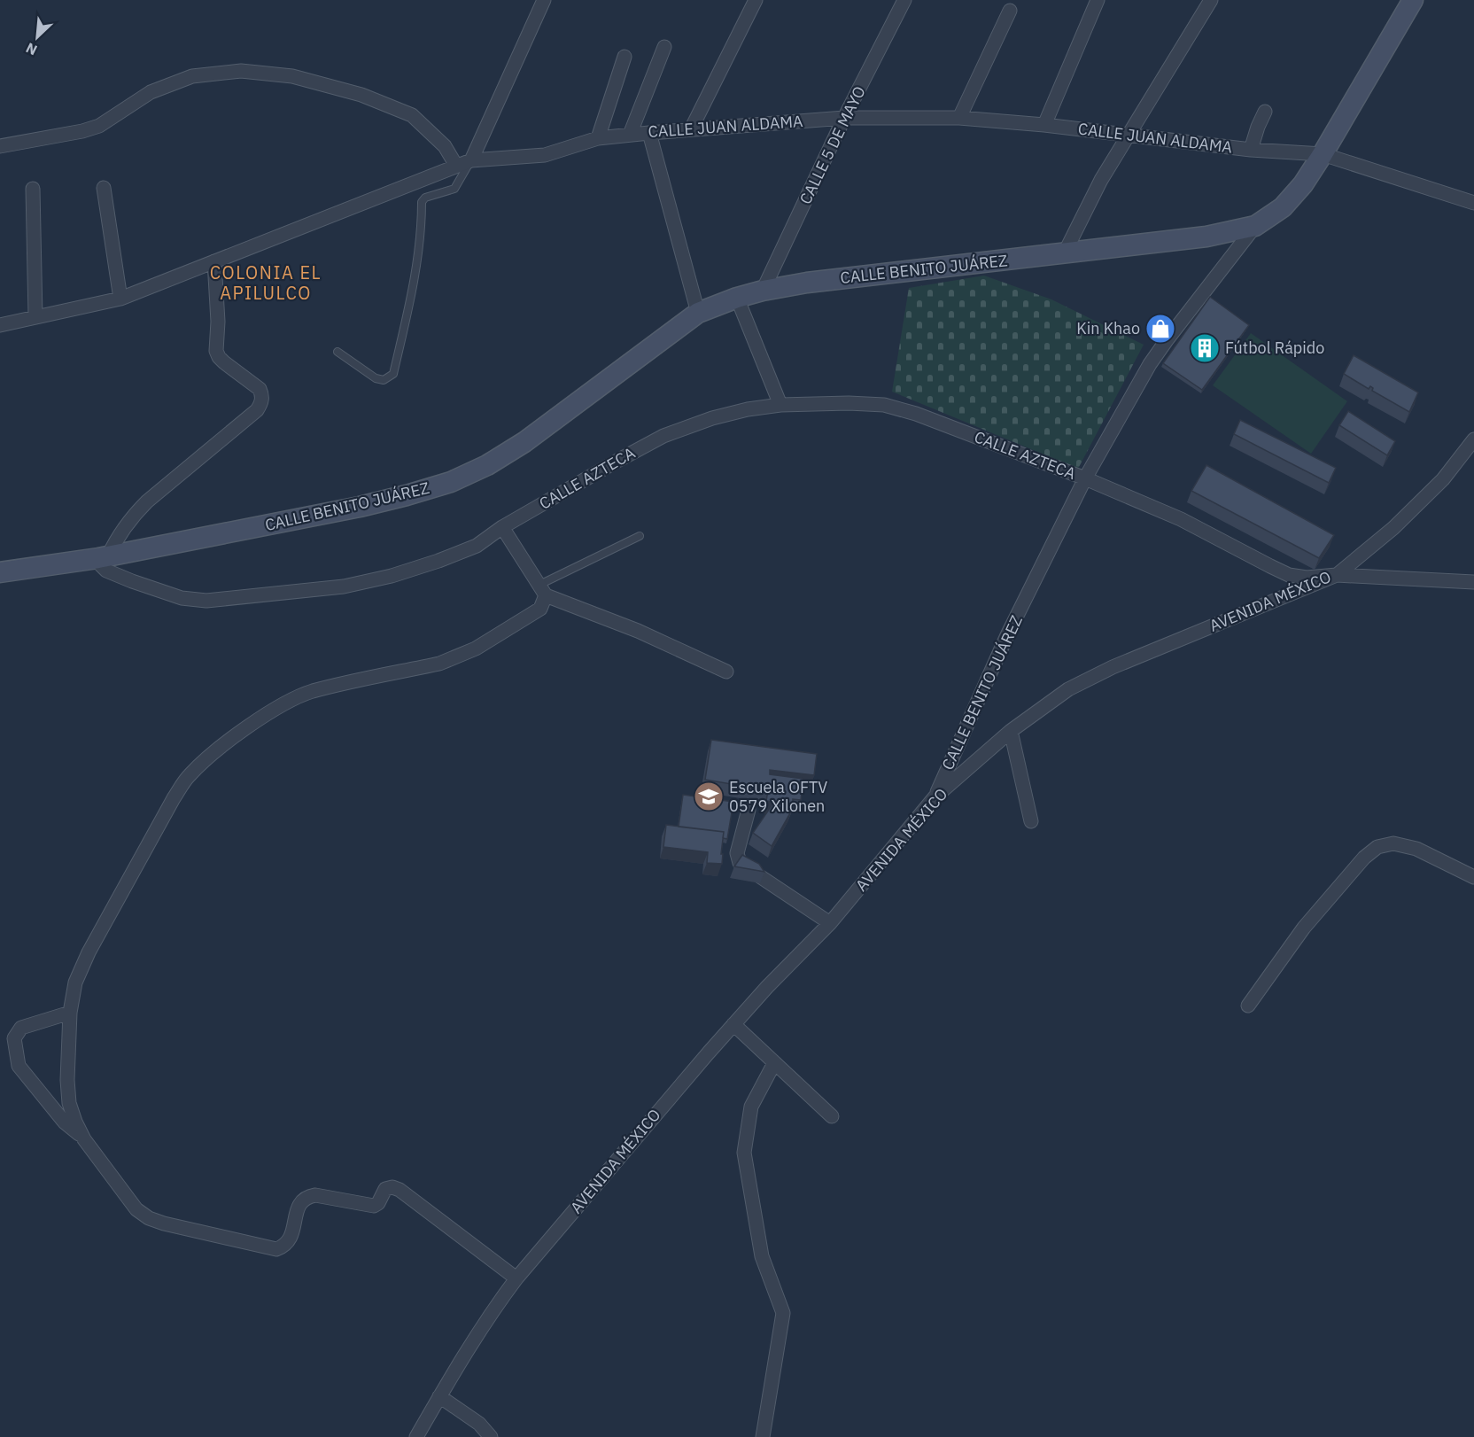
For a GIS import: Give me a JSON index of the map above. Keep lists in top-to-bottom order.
{
  "streets": {
    "main road": ["CALLE BENITO JUÁREZ"],
    "street": [
      "CALLE JUAN ALDAMA",
      "CALLE 5 DE MAYO",
      "CALLE AZTECA",
      "AVENIDA MÉXICO"
    ]
  },
  "crossings": [
    ["CALLE JUAN ALDAMA", "CALLE 5 DE MAYO"],
    ["CALLE 5 DE MAYO", "CALLE BENITO JUÁREZ"],
    ["CALLE BENITO JUÁREZ", "CALLE AZTECA"],
    ["CALLE BENITO JUÁREZ", "AVENIDA MÉXICO"],
    ["CALLE AZTECA", "AVENIDA MÉXICO"]
  ],
  "districts": ["COLONIA EL APILULCO"],
  "places": {
    "shop": ["Kin Khao"],
    "building": ["Fútbol Rápido"],
    "school or university": ["Escuela OFTV 0579 Xilonen"]
  },
  "north": "bottom left"
}
